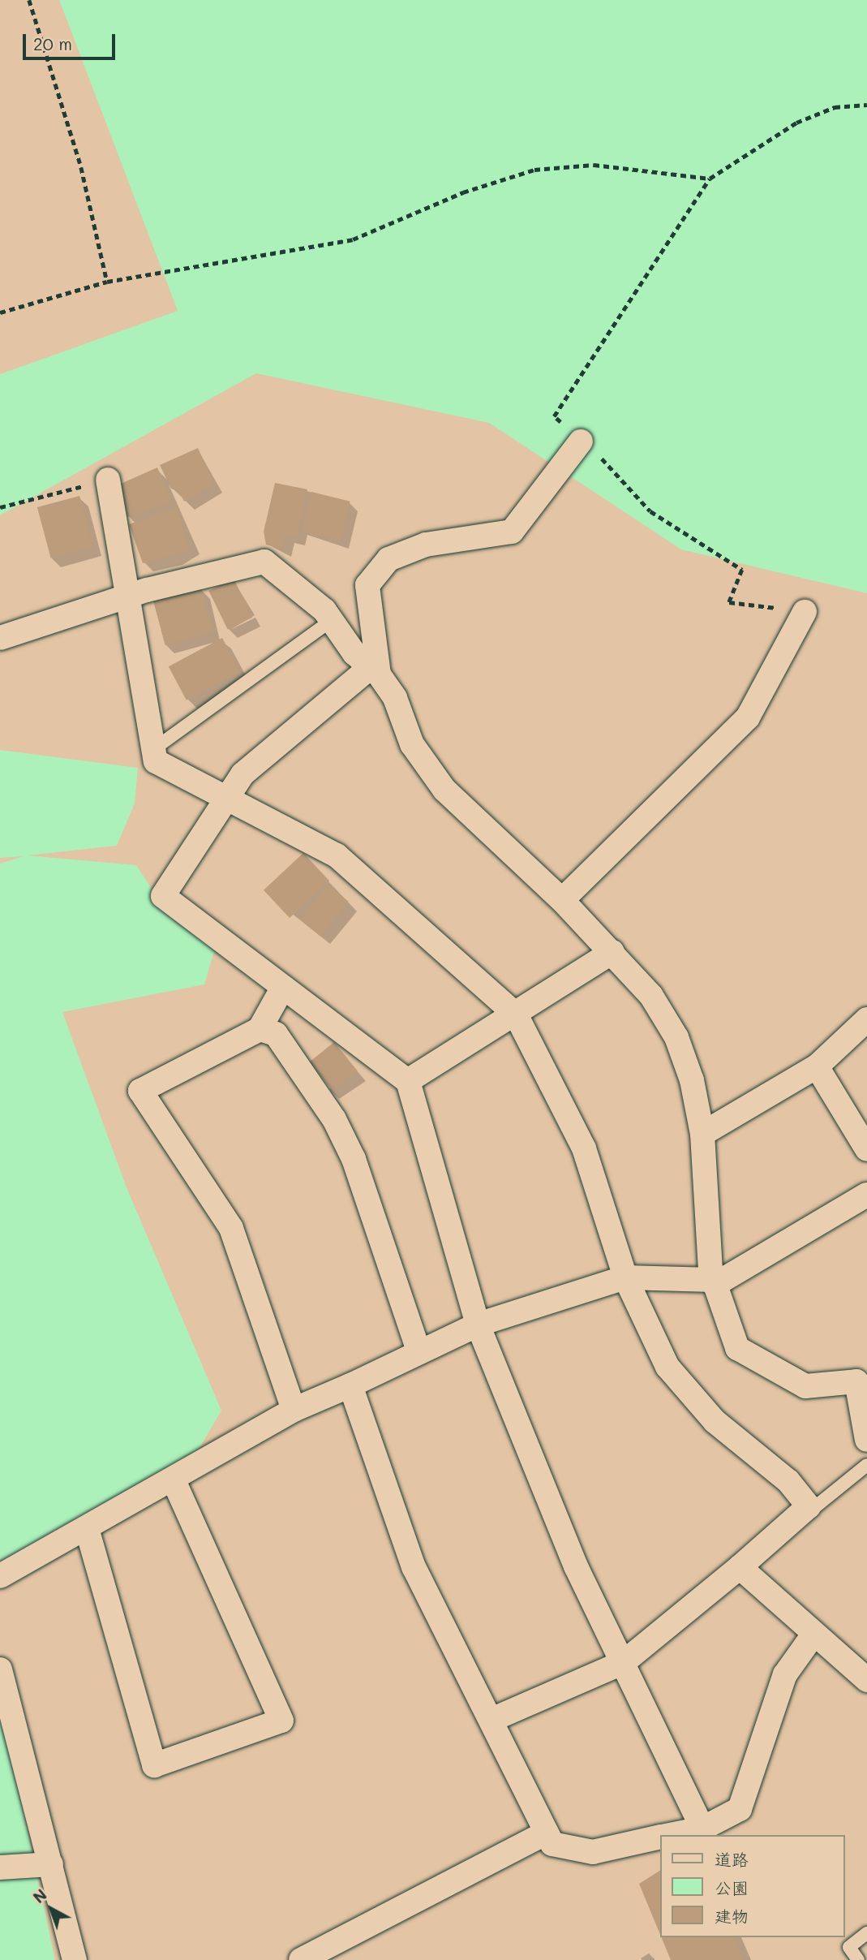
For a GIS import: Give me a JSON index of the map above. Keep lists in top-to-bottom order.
{
  "legend": ["道路", "公園", "建物"],
  "scale_bar": "20 m",
  "north": "top left"
}
